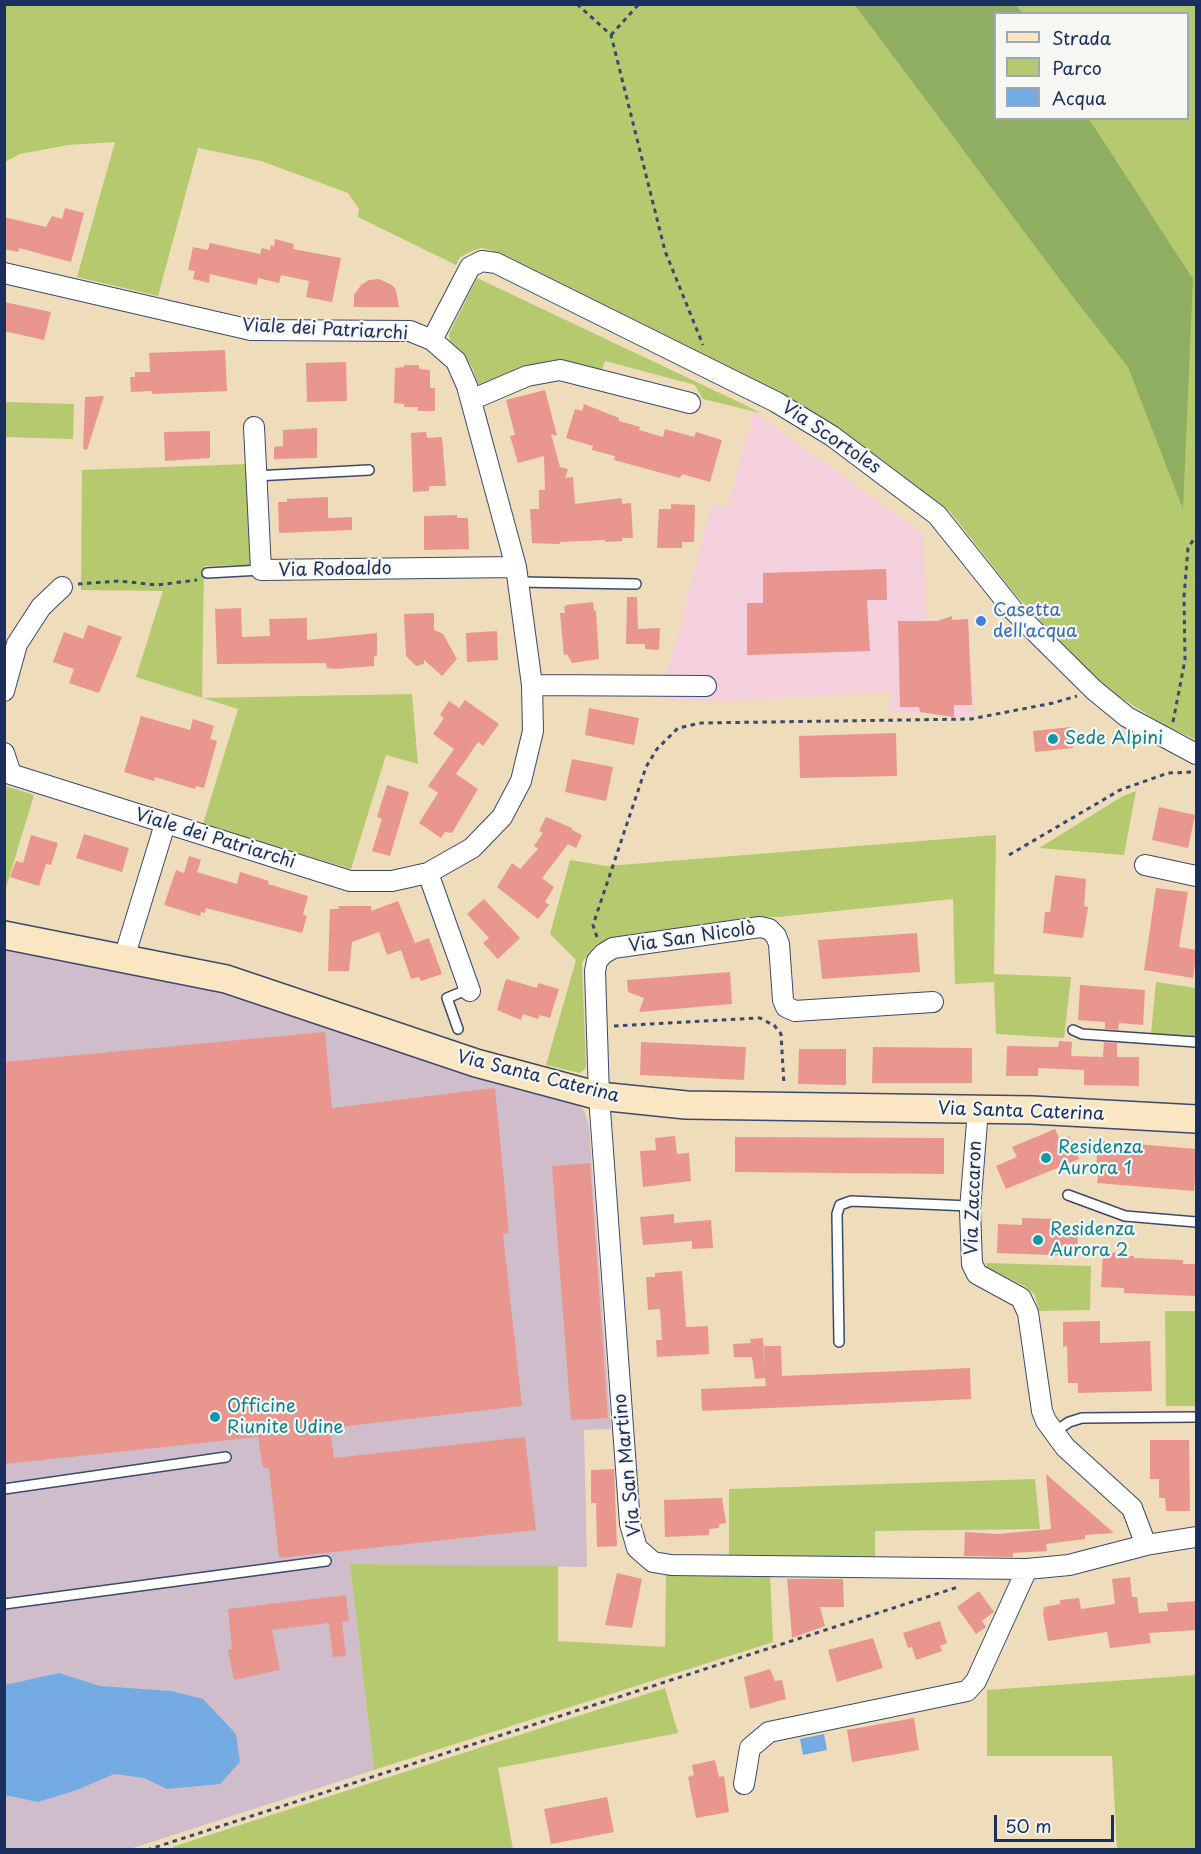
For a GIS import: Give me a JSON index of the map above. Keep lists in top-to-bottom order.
{
  "streets": {
    "street": [
      "Viale dei Patriarchi",
      "Via Scortoles",
      "Via Rodoaldo",
      "Via San Nicolò",
      "Via Santa Caterina",
      "Via Zaccaron",
      "Via San Martino"
    ]
  },
  "crossings": [
    ["Viale dei Patriarchi", "Via Scortoles"],
    ["Viale dei Patriarchi", "Via Rodoaldo"],
    ["Via San Nicolò", "Via Santa Caterina"],
    ["Via San Nicolò", "Via San Martino"],
    ["Via Santa Caterina", "Via Zaccaron"],
    ["Via Santa Caterina", "Via San Martino"],
    ["Via Zaccaron", "Via San Martino"]
  ],
  "places": [
    "Casetta dell'acqua",
    "Sede Alpini",
    "Residenza Aurora 1",
    "Residenza Aurora 2",
    "Officine Riunite Udine"
  ],
  "legend": ["Strada", "Parco", "Acqua"],
  "scale_bar": "50 m"
}
